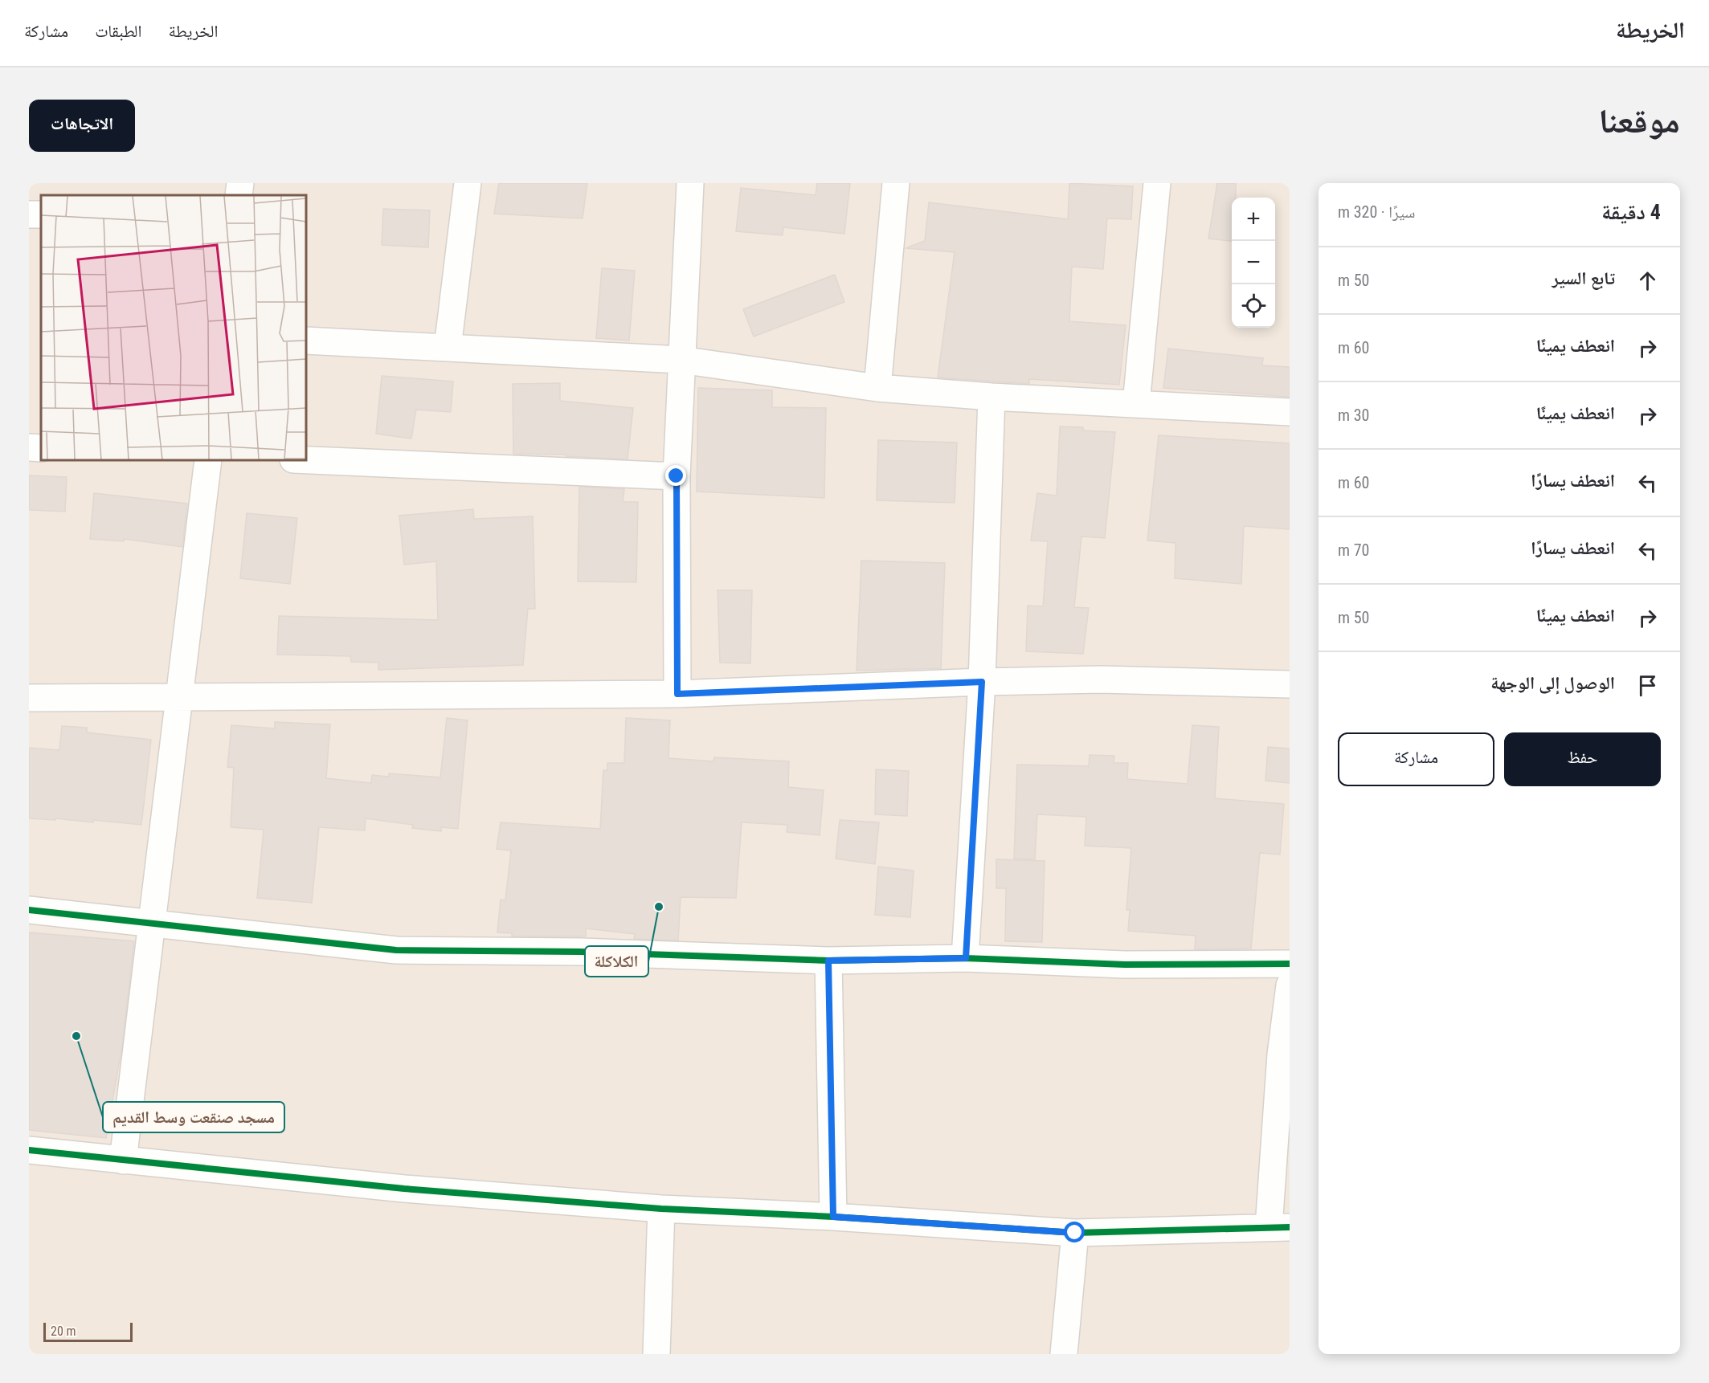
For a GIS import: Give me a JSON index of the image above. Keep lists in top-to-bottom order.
{
  "places": ["الكلاكلة", "مسجد صنقعت وسط القديم"],
  "scale_bar": "20 m",
  "page": {
    "header": "الخريطة",
    "nav": ["الخريطة", "الطبقات", "مشاركة"],
    "title": "موقعنا",
    "buttons": [
      "الاتجاهات",
      ["حفظ", "مشاركة"]
    ],
    "heading": ["4 دقيقة", "سيرًا · 320 m"],
    "map_buttons": ["+", "−"],
    "list": [
      ["تابع السير", "50 m"],
      ["انعطف يمينًا", "60 m"],
      ["انعطف يمينًا", "30 m"],
      ["انعطف يسارًا", "60 m"],
      ["انعطف يسارًا", "70 m"],
      ["انعطف يمينًا", "50 m"],
      "الوصول إلى الوجهة"
    ],
    "scale": "20 m"
  }
}
